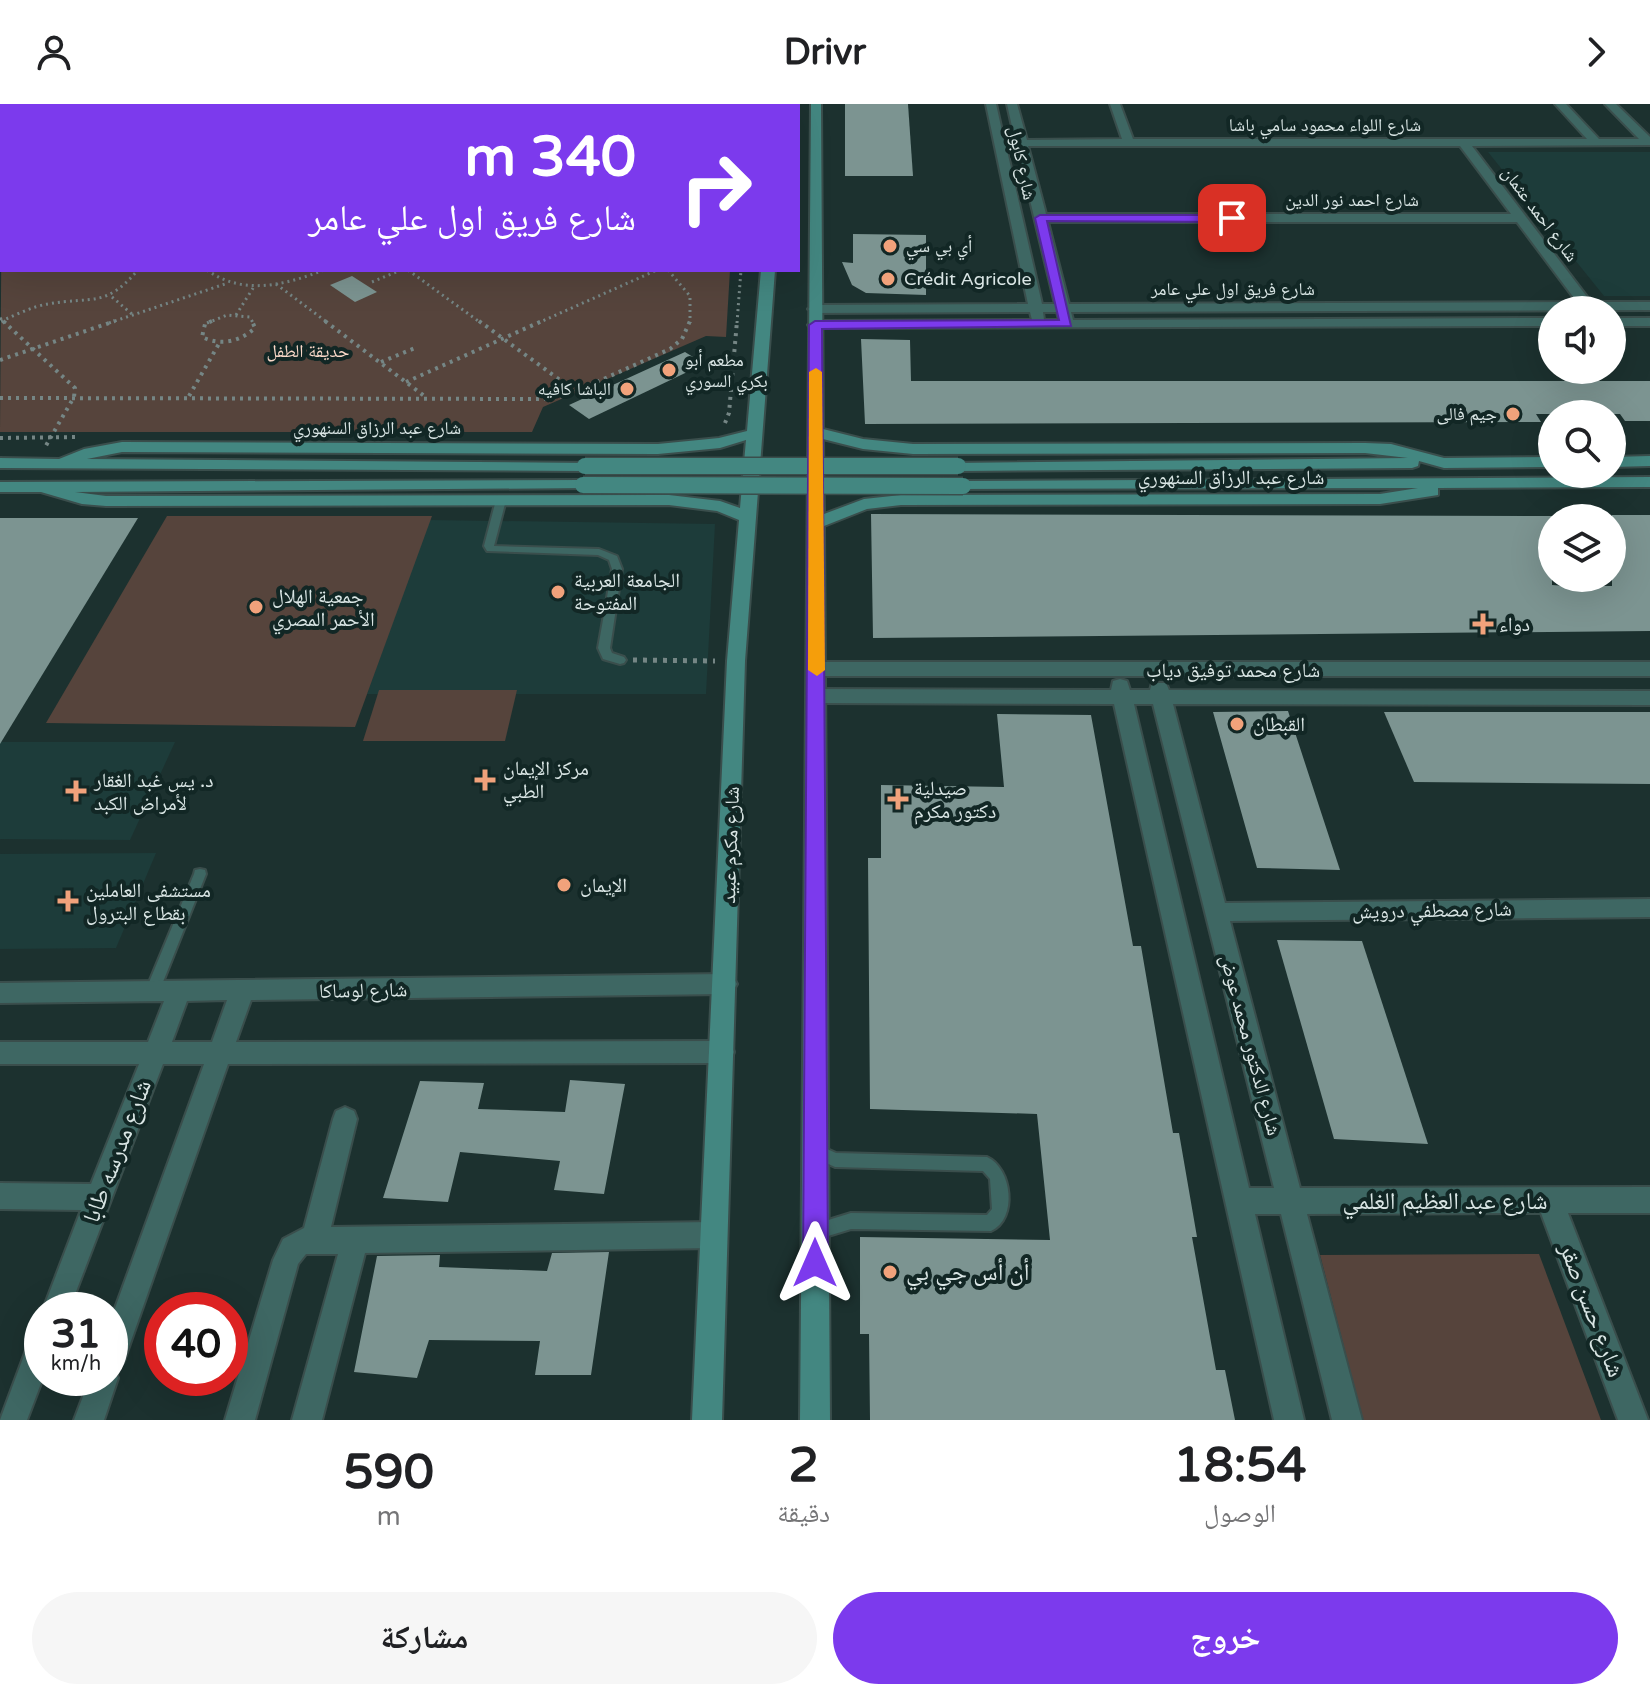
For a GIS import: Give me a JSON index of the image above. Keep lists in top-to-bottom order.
{
  "streets": {
    "street": [
      "شارع اللواء محمود سامي باشا",
      "شارع كابول",
      "شارع احمد نور الدين",
      "شارع احمد عثمان",
      "شارع فريق اول علي عامر",
      "شارع عبد الرزاق السنهوري",
      "شارع محمد توفيق دياب",
      "شارع مكرم عبيد",
      "شارع مصطفي درويش",
      "شارع لوساكا",
      "شارع الدكتور محمد عوض",
      "شارع مدرسه طابا",
      "شارع عبد العظيم الغلمي",
      "شارع حسن صقر"
    ]
  },
  "crossings": [
    ["شارع اللواء محمود سامي باشا", "شارع كابول"],
    ["شارع اللواء محمود سامي باشا", "شارع احمد عثمان"],
    ["شارع كابول", "شارع احمد نور الدين"],
    ["شارع كابول", "شارع فريق اول علي عامر"],
    ["شارع احمد نور الدين", "شارع احمد عثمان"],
    ["شارع عبد الرزاق السنهوري", "شارع مكرم عبيد"],
    ["شارع محمد توفيق دياب", "شارع الدكتور محمد عوض"],
    ["شارع مكرم عبيد", "شارع لوساكا"],
    ["شارع مصطفي درويش", "شارع الدكتور محمد عوض"],
    ["شارع لوساكا", "شارع مدرسه طابا"],
    ["شارع الدكتور محمد عوض", "شارع عبد العظيم الغلمي"],
    ["شارع عبد العظيم الغلمي", "شارع حسن صقر"]
  ],
  "parks": ["حديقة الطفل"],
  "places": {
    "other": [
      "أي بي سي",
      "Crédit Agricole",
      "مطعم أبو بكري السوري",
      "الباشا كافيه",
      "جيم فالى",
      "الجامعة العربية المفتوحة",
      "جمعية الهلال الأحمر المصري",
      "القبطان",
      "الإيمان",
      "أن أس جي بي"
    ],
    "health": [
      "دواء",
      "مركز الإيمان الطبي",
      "د. يس غبد الغقار لأمراض الكبد",
      "صيدلية دكتور مكرم",
      "مستشفى العاملين بقطاع البترول"
    ]
  },
  "page": {
    "header": "Drivr",
    "turn": ["340 m", "شارع فريق اول علي عامر"],
    "speed": "31 km/h",
    "limit": "40",
    "eta": [
      "18:54",
      "الوصول",
      "2",
      "دقيقة",
      "590",
      "m"
    ],
    "buttons": ["خروج", "مشاركة"]
  }
}
